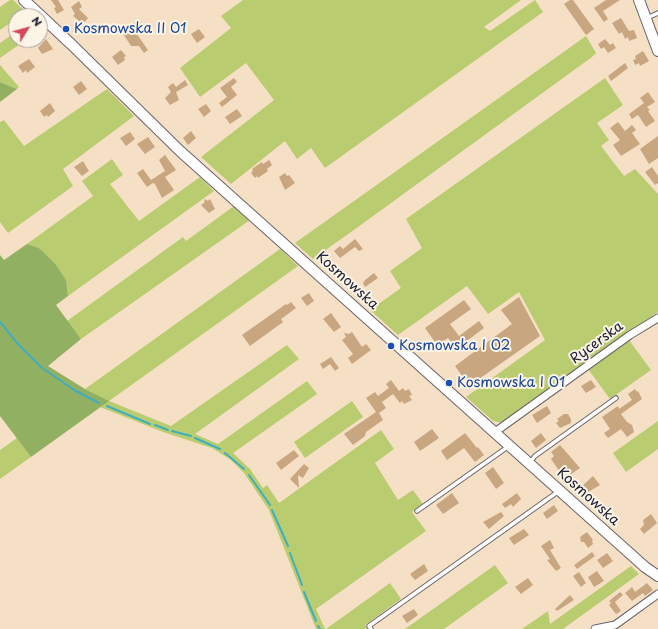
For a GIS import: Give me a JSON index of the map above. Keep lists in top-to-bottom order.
{
  "streets": {
    "street": ["Kosmowska", "Rycerska"]
  },
  "crossings": [
    ["Kosmowska", "Rycerska"]
  ],
  "places": ["Kosmowska II 01", "Kosmowska I 02", "Kosmowska I 01"],
  "north": "top right"
}
